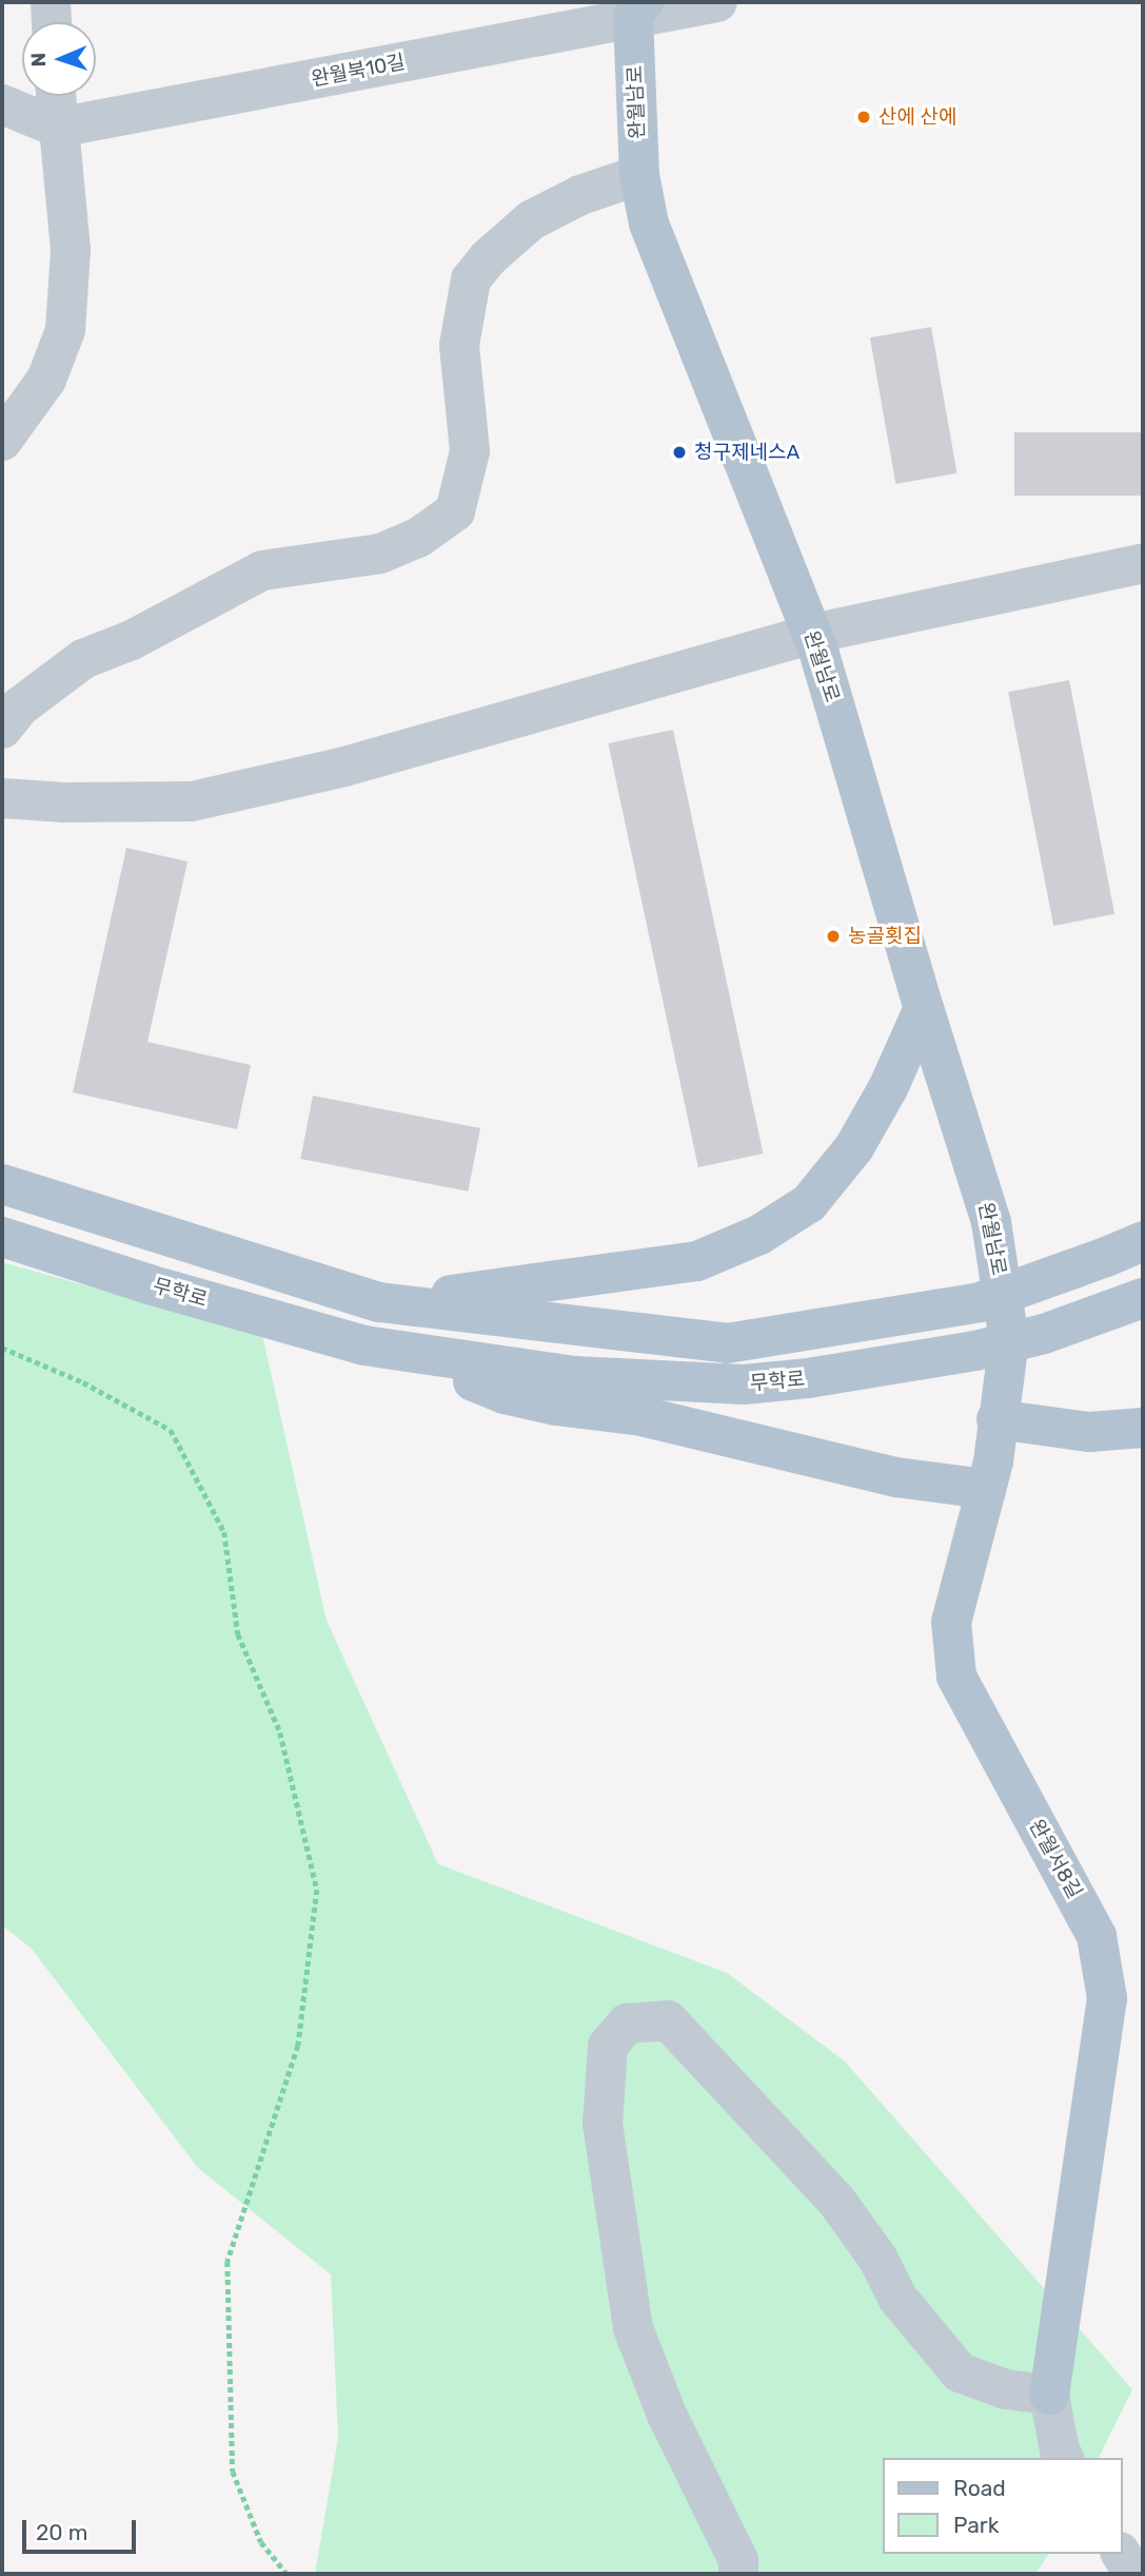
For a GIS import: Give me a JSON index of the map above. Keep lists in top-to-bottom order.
{
  "streets": {
    "main road": ["완월남로", "무학로", "완월서8길"],
    "street": ["완월북10길"]
  },
  "crossings": [
    ["완월북10길", "완월남로"],
    ["완월남로", "무학로"],
    ["완월남로", "완월서8길"],
    ["무학로", "완월서8길"]
  ],
  "places": ["산에 산에", "청구제네스A", "농골횟집"],
  "legend": ["Road", "Park"],
  "scale_bar": "20 m",
  "north": "left"
}
